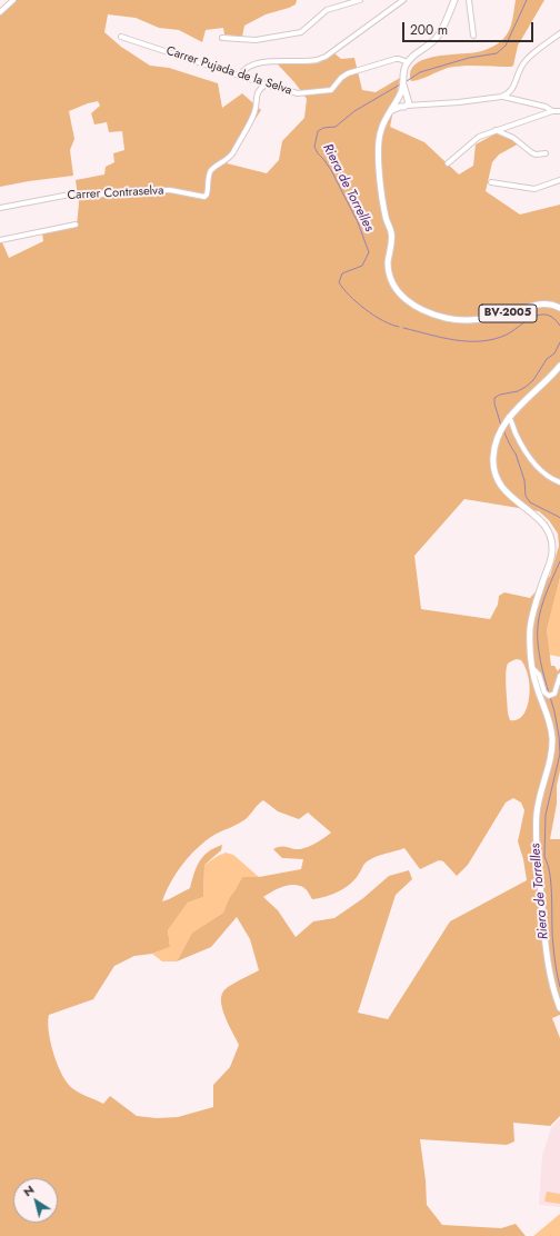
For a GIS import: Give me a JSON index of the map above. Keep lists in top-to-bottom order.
{
  "streets": {
    "main road": ["BV-2005"],
    "street": ["Carrer Pujada de la Selva", "Carrer Contraselva"]
  },
  "crossings": [
    ["Carrer Pujada de la Selva", "Carrer Contraselva"],
    ["Carrer Pujada de la Selva", "BV-2005"]
  ],
  "water": ["Riera de Torrelles"],
  "scale_bar": "200 m",
  "north": "top left"
}
